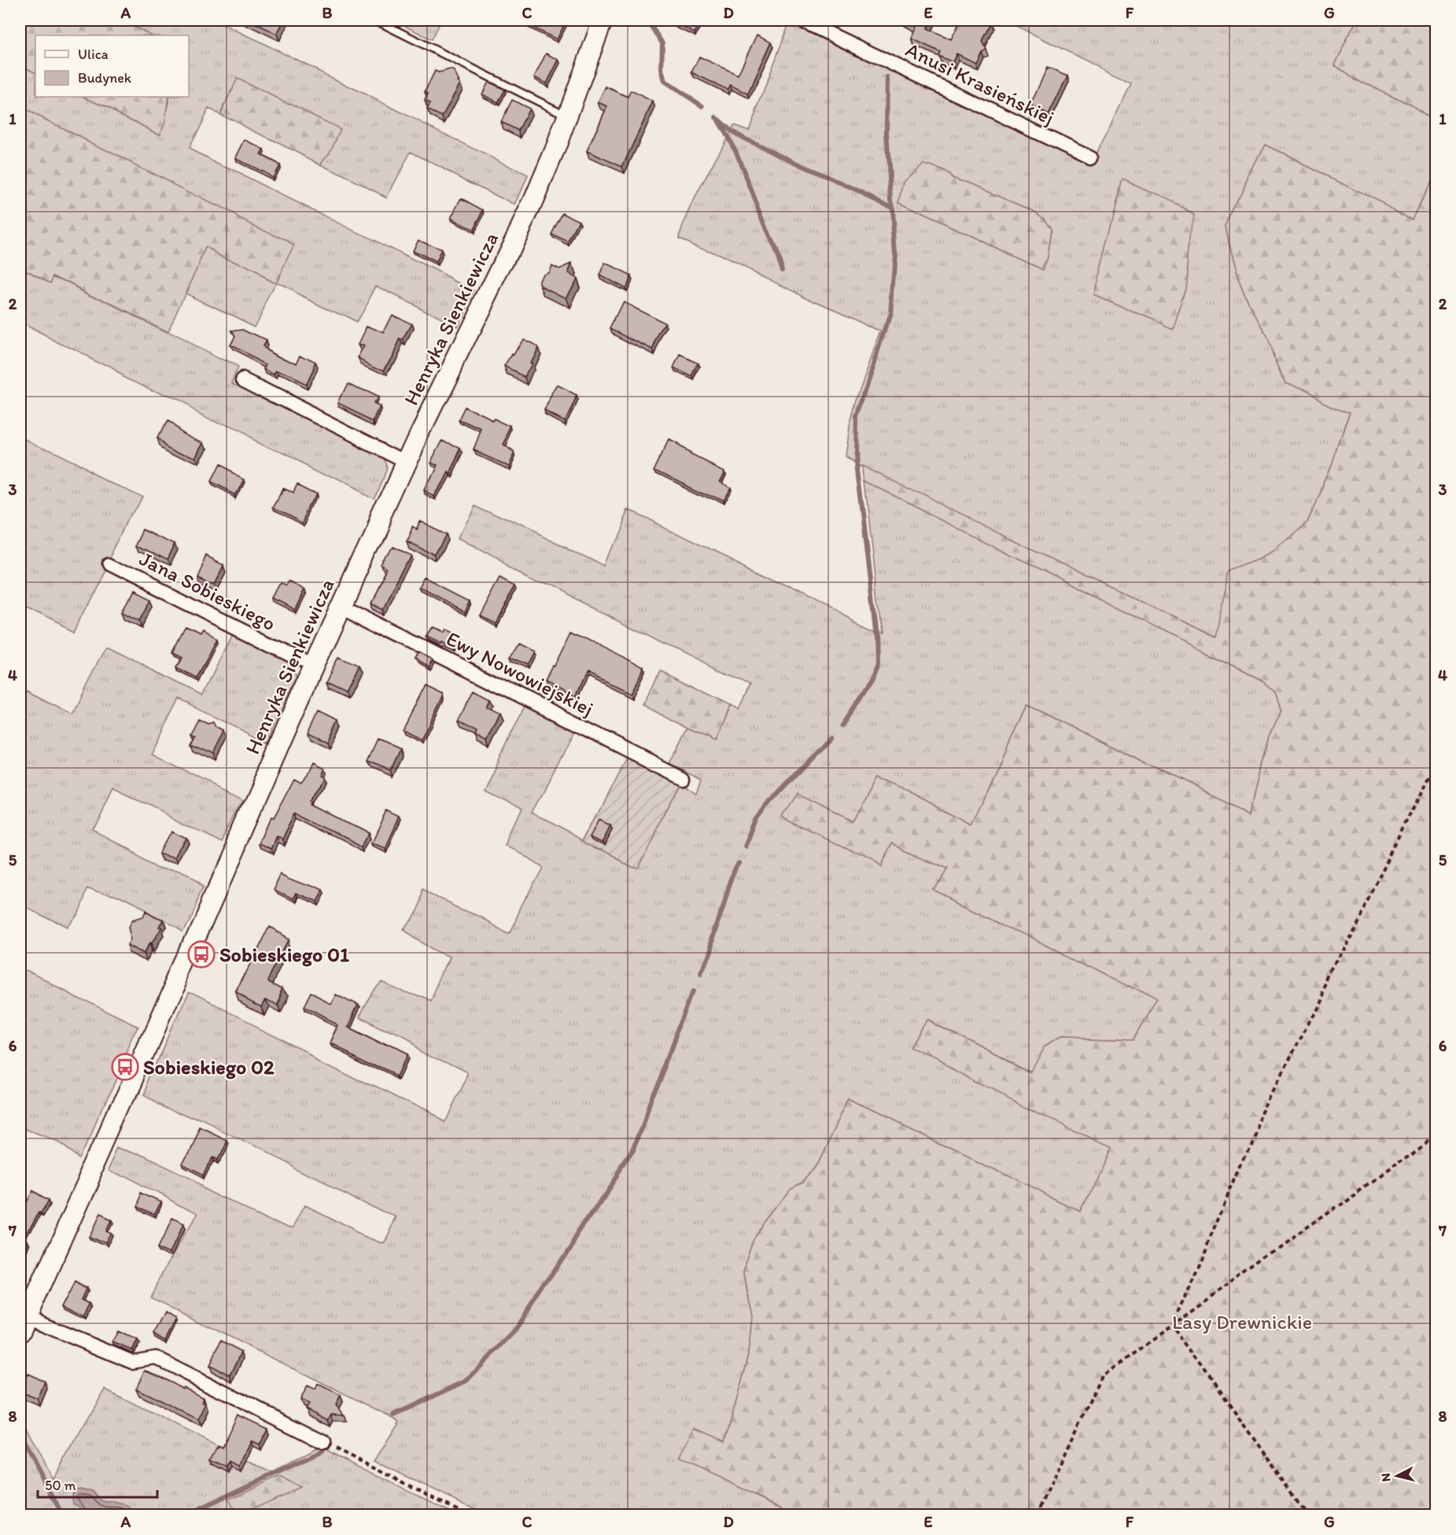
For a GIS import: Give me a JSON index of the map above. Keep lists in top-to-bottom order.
{
  "streets": {
    "street": [
      "Anusi Krasieńskiej",
      "Henryka Sienkiewicza",
      "Jana Sobieskiego",
      "Ewy Nowowiejskiej"
    ]
  },
  "crossings": [
    ["Henryka Sienkiewicza", "Jana Sobieskiego"],
    ["Henryka Sienkiewicza", "Ewy Nowowiejskiej"]
  ],
  "parks": ["Lasy Drewnickie"],
  "places": {
    "bus stop": ["Sobieskiego 01", "Sobieskiego 02"]
  },
  "legend": ["Ulica", "Budynek"],
  "scale_bar": "50 m",
  "north": "left",
  "grid": {
    "columns": [
      "A",
      "B",
      "C",
      "D",
      "E",
      "F",
      "G"
    ],
    "rows": [
      "1",
      "2",
      "3",
      "4",
      "5",
      "6",
      "7",
      "8"
    ]
  }
}
